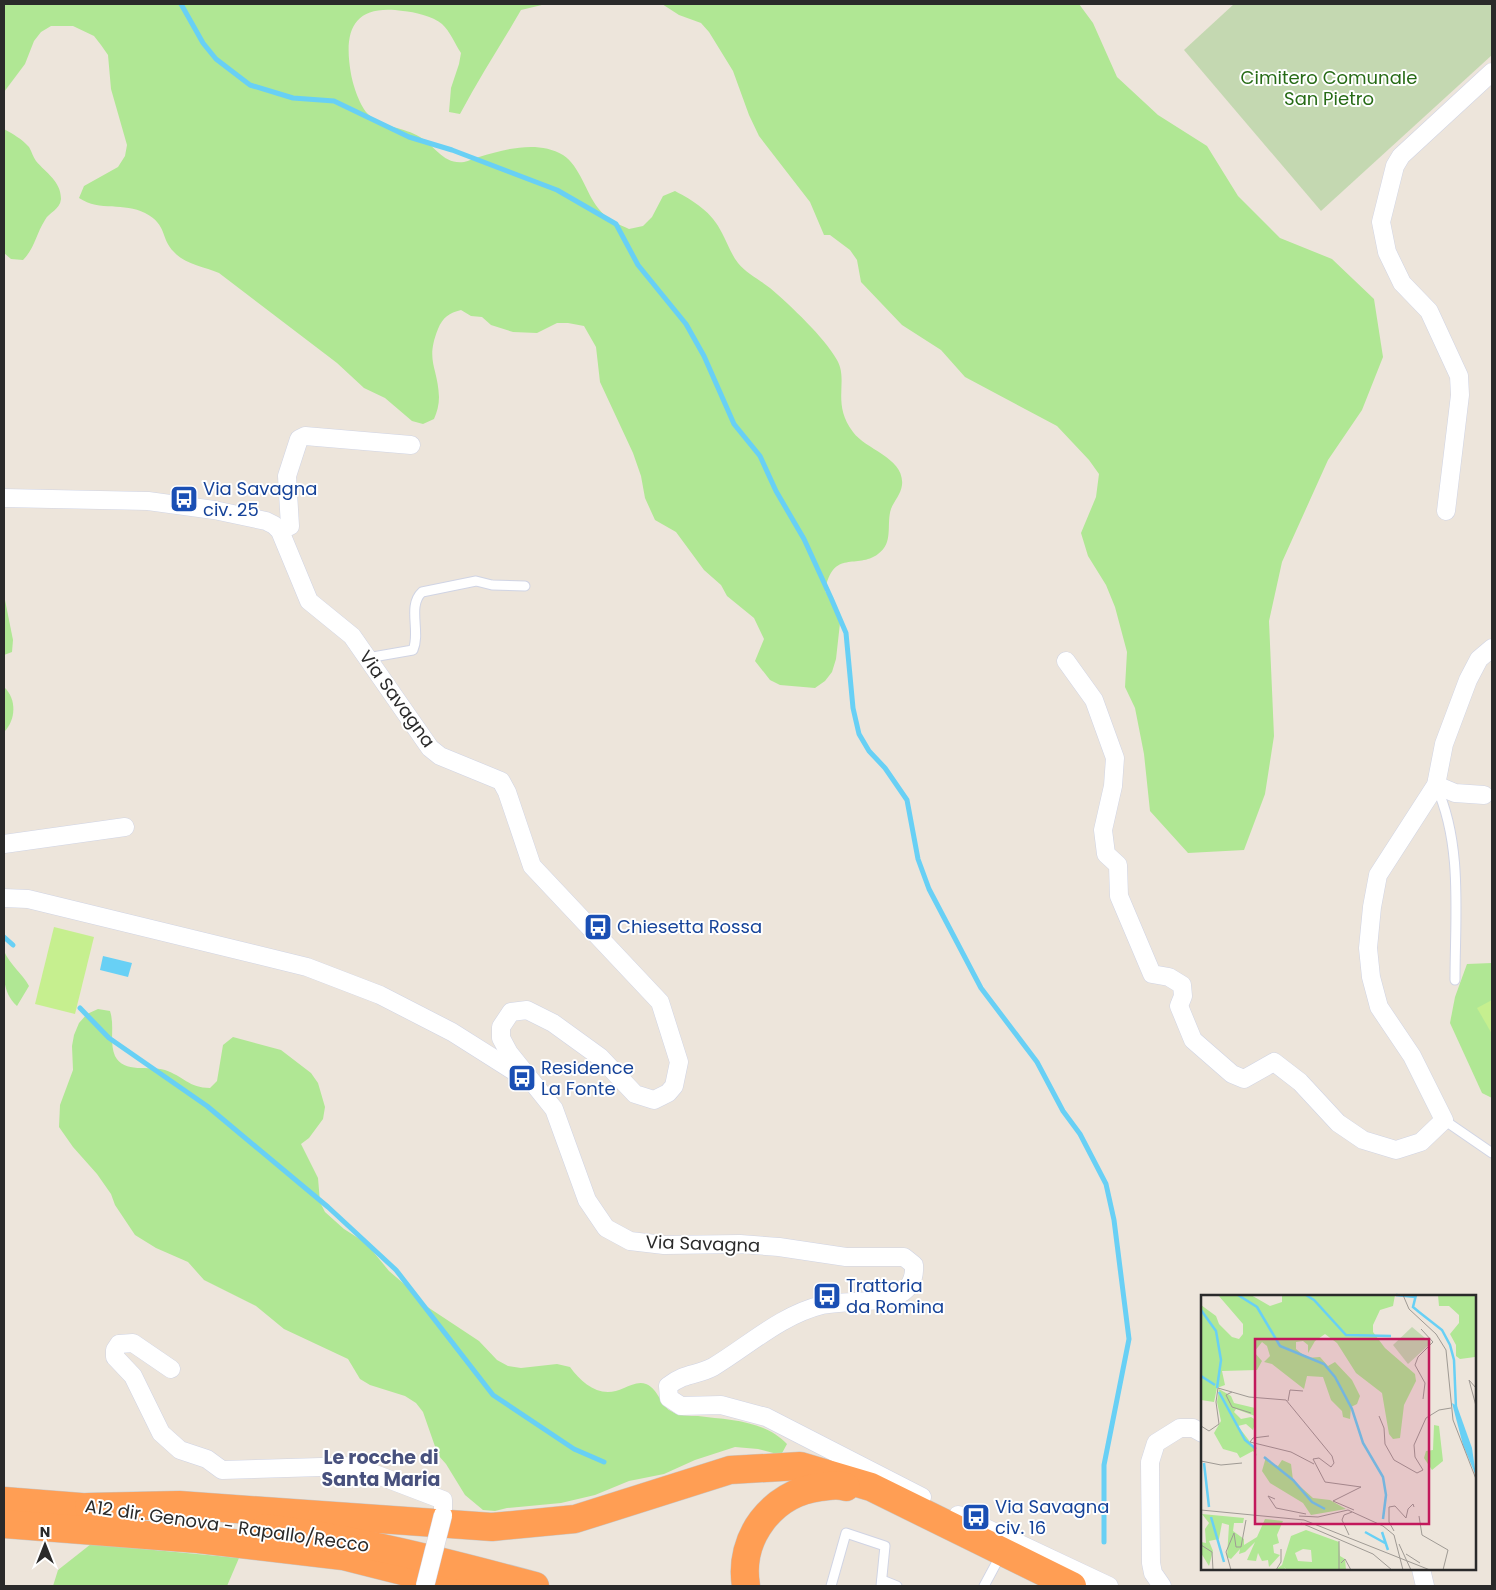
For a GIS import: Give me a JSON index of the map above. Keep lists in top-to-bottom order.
{
  "streets": {
    "highway": ["A12 dir. Genova - Rapallo/Recco"],
    "street": ["Via Savagna"]
  },
  "districts": ["Le rocche di Santa Maria"],
  "parks": ["Cimitero Comunale San Pietro"],
  "places": {
    "bus stop": [
      "Via Savagna civ. 25",
      "Chiesetta Rossa",
      "Residence La Fonte",
      "Trattoria da Romina",
      "Via Savagna civ. 16"
    ]
  },
  "north": "top"
}
